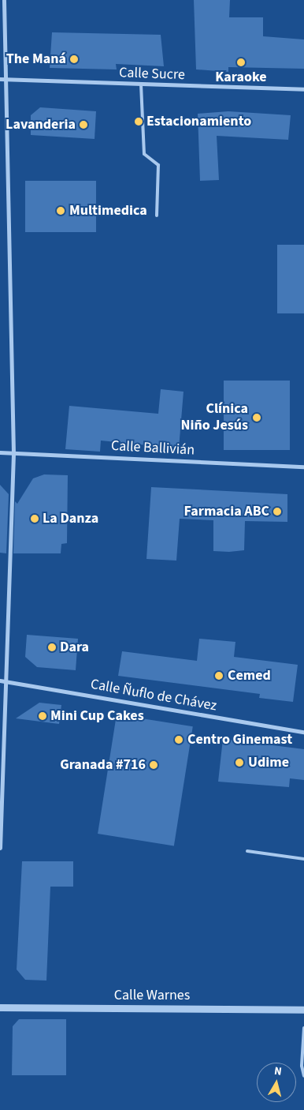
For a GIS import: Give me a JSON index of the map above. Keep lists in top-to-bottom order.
{
  "streets": {
    "street": [
      "Calle Sucre",
      "Calle Ballivián",
      "Calle Ñuflo de Chávez",
      "Calle Warnes"
    ]
  },
  "places": [
    "The Maná",
    "Karaoke",
    "Estacionamiento",
    "Lavanderia",
    "Multimedica",
    "Clínica Niño Jesús",
    "Farmacia ABC",
    "La Danza",
    "Dara",
    "Cemed",
    "Mini Cup Cakes",
    "Centro Ginemast",
    "Udime",
    "Granada #716"
  ],
  "north": "top"
}
